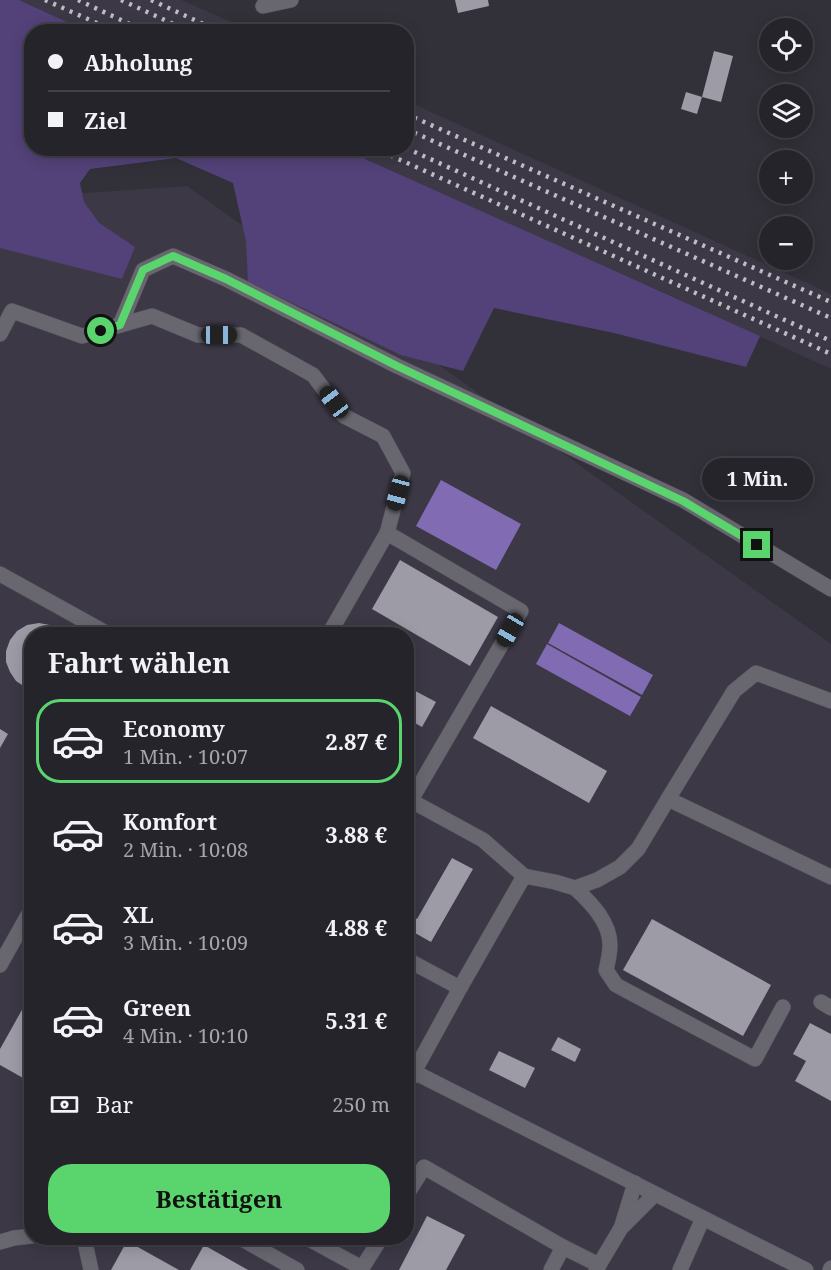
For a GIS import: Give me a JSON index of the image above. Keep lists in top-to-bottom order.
{
  "page": {
    "map_buttons": ["+", "−"],
    "banner": ["Abholung", "Ziel"],
    "bubble": "1 Min.",
    "heading": "Fahrt wählen",
    "list": [
      {
        "name": "Economy",
        "note": "1 Min. · 10:07",
        "value": "2.87 €"
      },
      {
        "name": "Komfort",
        "note": "2 Min. · 10:08",
        "value": "3.88 €"
      },
      {
        "name": "XL",
        "note": "3 Min. · 10:09",
        "value": "4.88 €"
      },
      {
        "name": "Green",
        "note": "4 Min. · 10:10",
        "value": "5.31 €"
      }
    ],
    "pay": ["Bar", "250 m"],
    "buttons": "Bestätigen"
  }
}
